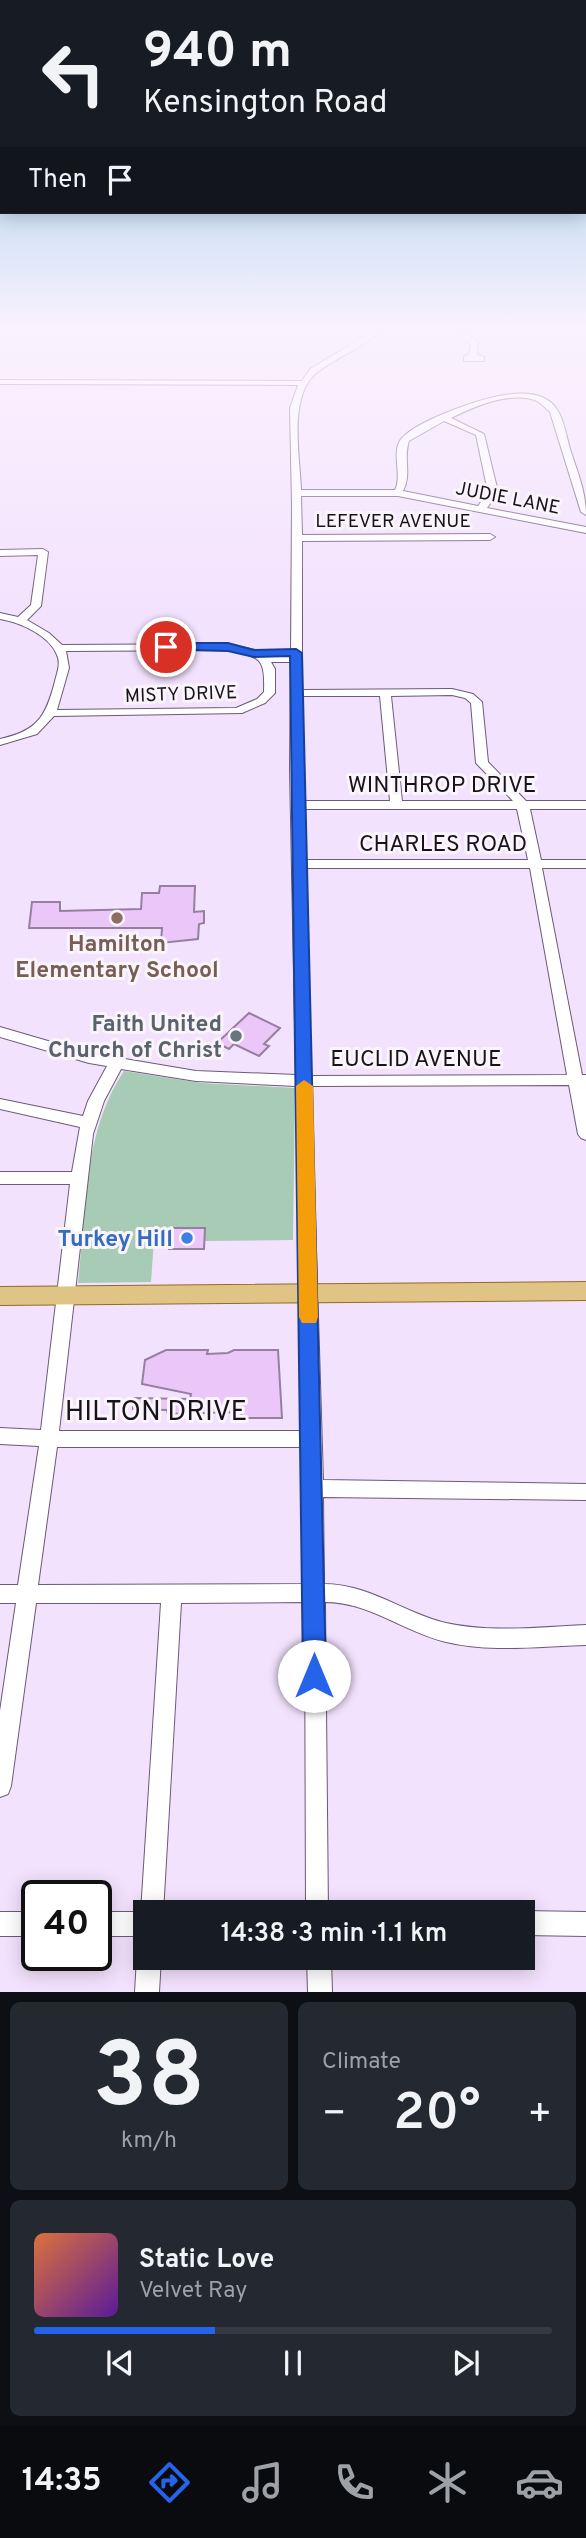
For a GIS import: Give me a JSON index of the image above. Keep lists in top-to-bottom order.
{
  "streets": {
    "street": [
      "JUDIE LANE",
      "LEFEVER AVENUE",
      "MISTY DRIVE",
      "WINTHROP DRIVE",
      "CHARLES ROAD",
      "EUCLID AVENUE",
      "HILTON DRIVE"
    ]
  },
  "places": ["Hamilton Elementary School", "Faith United Church of Christ", "Turkey Hill"],
  "page": {
    "turn": ["940 m", "Kensington Road"],
    "then": "Then",
    "limit": "40",
    "trip": "14:38 · 3 min · 1.1 km",
    "tile": [
      ["38", "km/h"],
      "Climate"
    ],
    "heat": ["−", "20°", "+"],
    "song": ["Static Love", "Velvet Ray"],
    "tabs": "14:35"
  }
}
